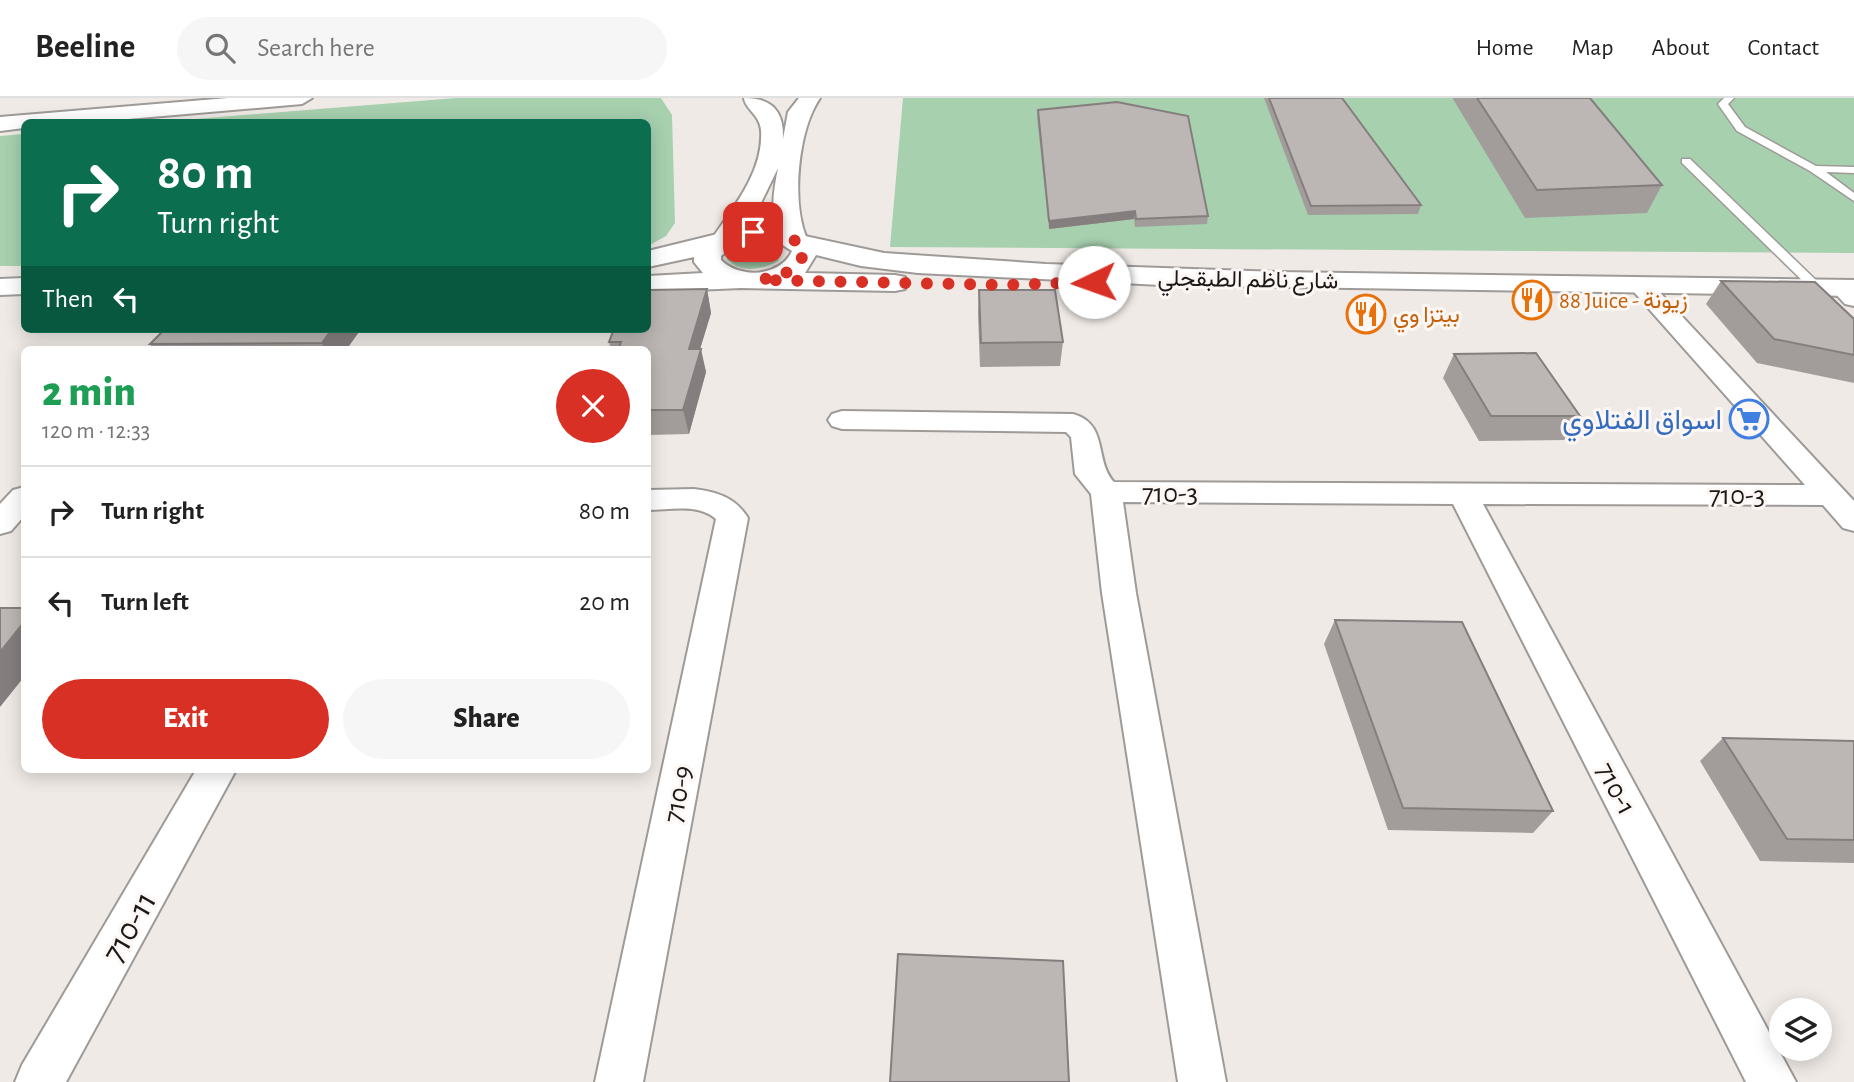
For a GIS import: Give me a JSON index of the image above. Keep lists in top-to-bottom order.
{
  "streets": {
    "main road": ["شارع ناظم الطبقجلي"],
    "street": [
      "710-3",
      "710-1",
      "710-9",
      "710-11"
    ]
  },
  "crossings": [
    ["710-3", "710-1"]
  ],
  "places": {
    "restaurant": ["88 Juice - زيونة", "بيتزا وي"],
    "supermarket": ["اسواق الفتلاوي"]
  },
  "page": {
    "header": "Beeline",
    "search": "Search here",
    "nav": [
      "Home",
      "Map",
      "About",
      "Contact"
    ],
    "turn": ["80 m", "Turn right"],
    "then": "Then",
    "heading": ["2 min", "120 m · 12:33"],
    "list": [
      {
        "name": "Turn right",
        "value": "80 m"
      },
      {
        "name": "Turn left",
        "value": "20 m"
      }
    ],
    "buttons": ["Exit", "Share"]
  }
}
